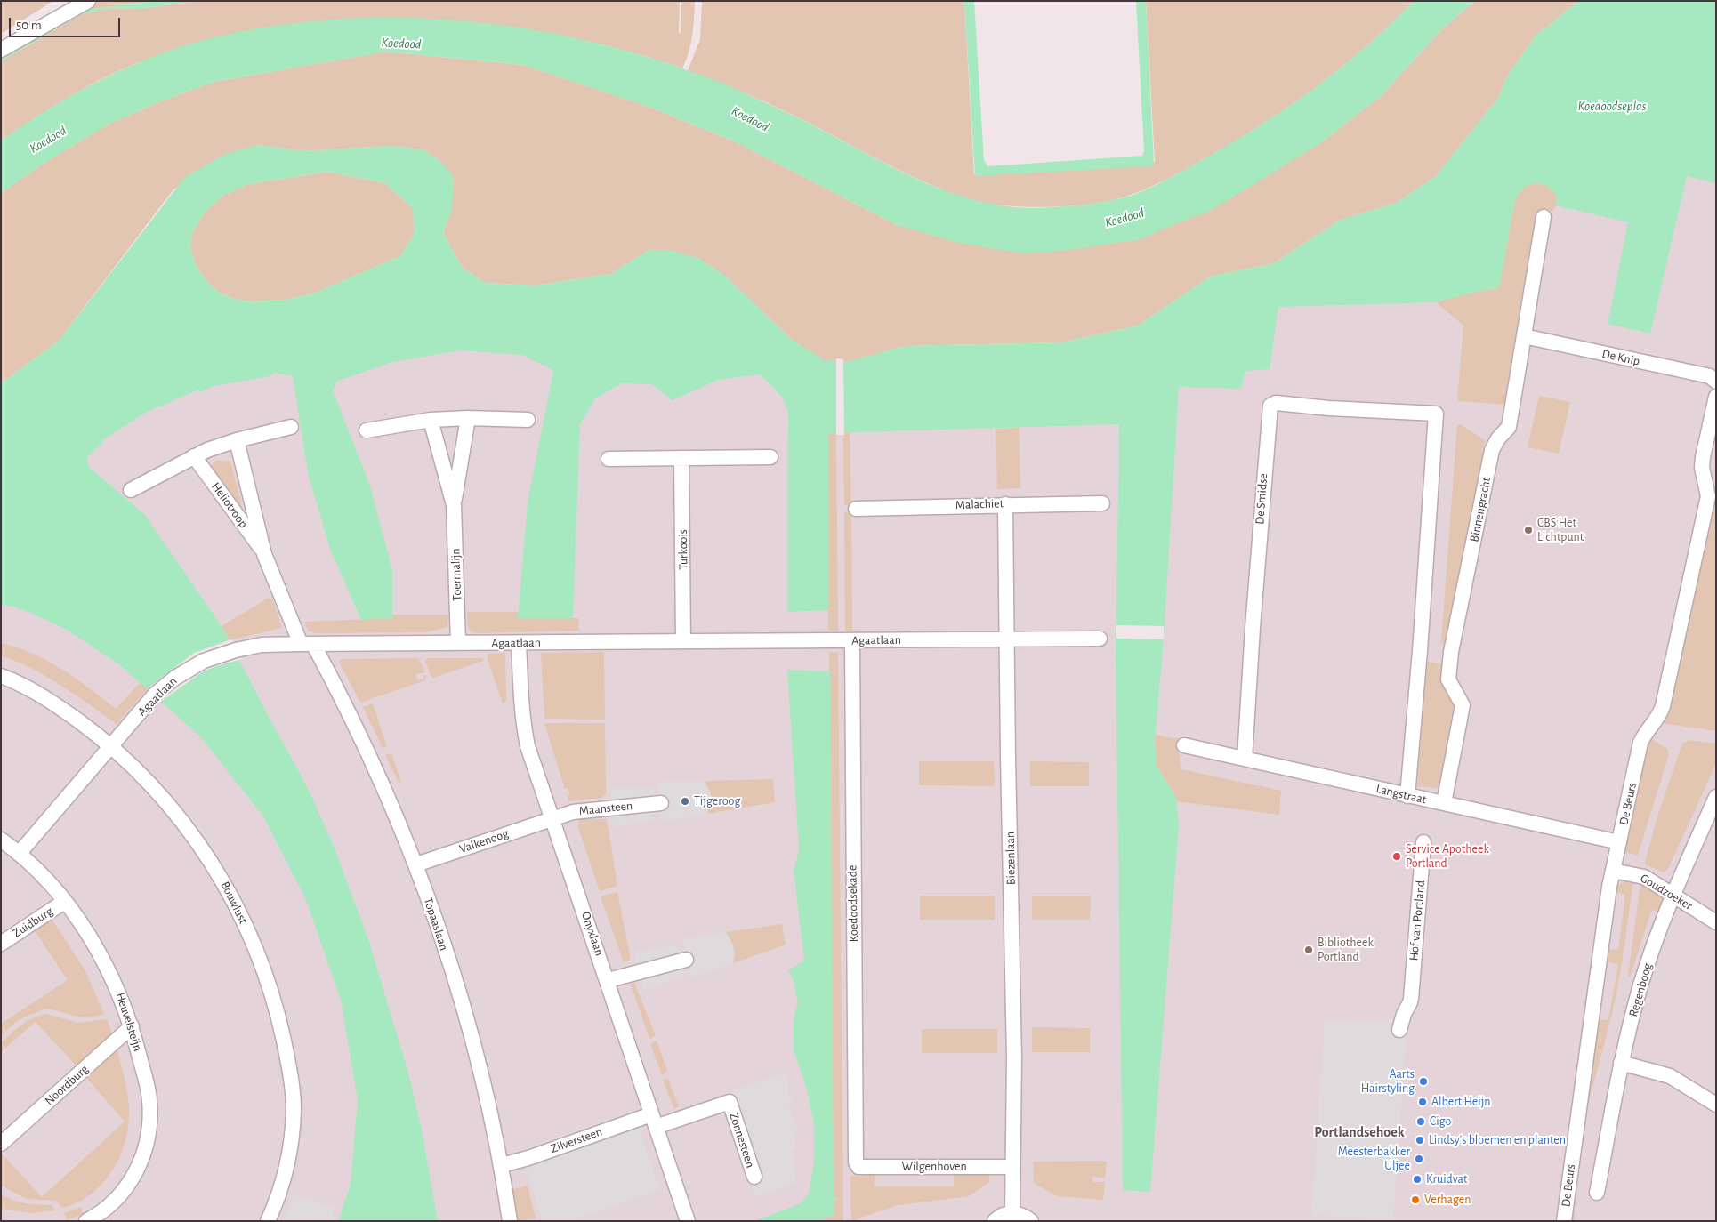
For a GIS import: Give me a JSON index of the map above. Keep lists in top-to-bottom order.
{
  "streets": {
    "street": [
      "De Knip",
      "De Smidse",
      "Malachiet",
      "Heliotroop",
      "Binnengracht",
      "Turkoois",
      "Toermalijn",
      "Agaatlaan",
      "Langstraat",
      "De Beurs",
      "Maansteen",
      "Valkenoog",
      "Biezenlaan",
      "Goudzoeker",
      "Bouwlust",
      "Koedoodsekade",
      "Hof van Portland",
      "Zuidburg",
      "Topaaslaan",
      "Onyxlaan",
      "Regenboog",
      "Heuvelsteijn",
      "Noordburg",
      "Zilversteen",
      "Zonnesteen",
      "Wilgenhoven"
    ]
  },
  "crossings": [
    ["De Knip", "Binnengracht"],
    ["De Smidse", "Langstraat"],
    ["Malachiet", "Biezenlaan"],
    ["Heliotroop", "Agaatlaan"],
    ["Heliotroop", "Topaaslaan"],
    ["Binnengracht", "Langstraat"],
    ["Turkoois", "Agaatlaan"],
    ["Toermalijn", "Agaatlaan"],
    ["Agaatlaan", "Biezenlaan"],
    ["Agaatlaan", "Bouwlust"],
    ["Agaatlaan", "Koedoodsekade"],
    ["Agaatlaan", "Topaaslaan"],
    ["Agaatlaan", "Onyxlaan"],
    ["Agaatlaan", "Heuvelsteijn"],
    ["Langstraat", "De Beurs"],
    ["De Beurs", "Goudzoeker"],
    ["Maansteen", "Valkenoog"],
    ["Maansteen", "Onyxlaan"],
    ["Valkenoog", "Topaaslaan"],
    ["Valkenoog", "Onyxlaan"],
    ["Biezenlaan", "Wilgenhoven"],
    ["Goudzoeker", "Regenboog"],
    ["Koedoodsekade", "Wilgenhoven"],
    ["Zuidburg", "Heuvelsteijn"],
    ["Topaaslaan", "Zilversteen"],
    ["Onyxlaan", "Zilversteen"],
    ["Onyxlaan", "Zonnesteen"],
    ["Heuvelsteijn", "Noordburg"],
    ["Zilversteen", "Zonnesteen"]
  ],
  "districts": ["Portlandsehoek"],
  "water": ["Koedood", "Koedoodseplas"],
  "places": [
    "CBS Het Lichtpunt",
    "Tijgeroog",
    "Service Apotheek Portland",
    "Bibliotheek Portland",
    "Aarts Hairstyling",
    "Albert Heijn",
    "Cigo",
    "Lindsy's bloemen en planten",
    "Meesterbakker Uljee",
    "Kruidvat",
    "Verhagen"
  ],
  "scale_bar": "50 m"
}
